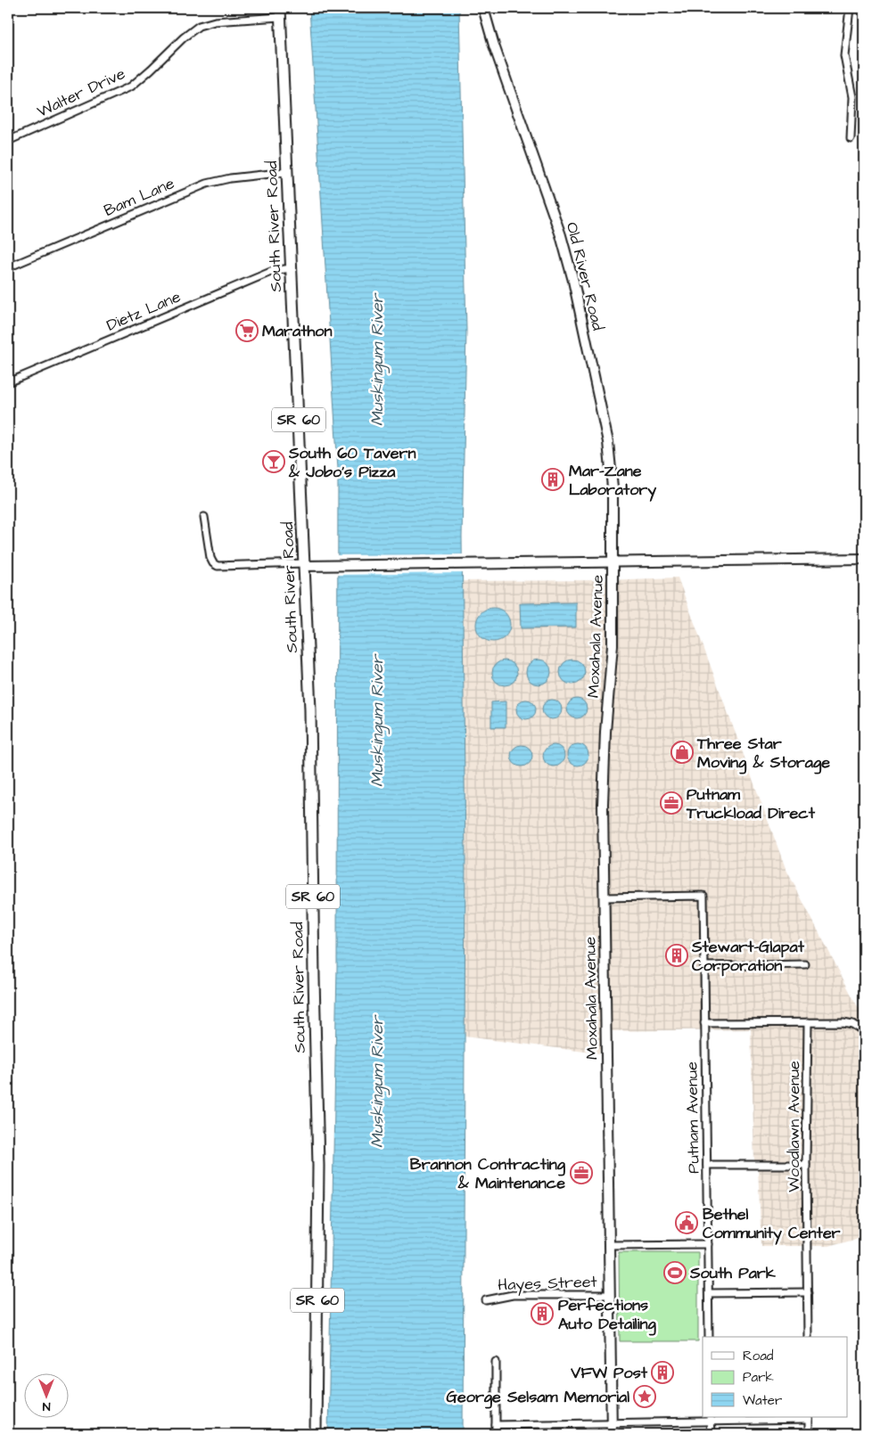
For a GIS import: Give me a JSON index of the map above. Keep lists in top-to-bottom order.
{
  "streets": {
    "main road": [
      "South River Road",
      "Old River Road",
      "SR 60",
      "Moxahala Avenue"
    ],
    "street": [
      "Walter Drive",
      "Bam Lane",
      "Dietz Lane",
      "Putnam Avenue",
      "Woodlawn Avenue",
      "Hayes Street"
    ]
  },
  "crossings": [
    ["Walter Drive", "South River Road"],
    ["Bam Lane", "South River Road"],
    ["South River Road", "Dietz Lane"],
    ["Old River Road", "Moxahala Avenue"],
    ["Moxahala Avenue", "Putnam Avenue"],
    ["Moxahala Avenue", "Hayes Street"]
  ],
  "water": ["Muskingum River"],
  "places": {
    "supermarket": ["Marathon"],
    "bar": ["South 60 Tavern & Jobo's Pizza"],
    "building": [
      "Mar-Zane Laboratory",
      "Stewart-Glapat Corporation",
      "Perfections Auto Detailing",
      "VFW Post"
    ],
    "shop": ["Three Star Moving & Storage"],
    "office": ["Putnam Truckload Direct", "Brannon Contracting & Maintenance"],
    "public building": ["Bethel Community Center"],
    "sports": ["South Park"],
    "place": ["George Selsam Memorial"]
  },
  "legend": ["Road", "Park", "Water"],
  "north": "bottom"
}
